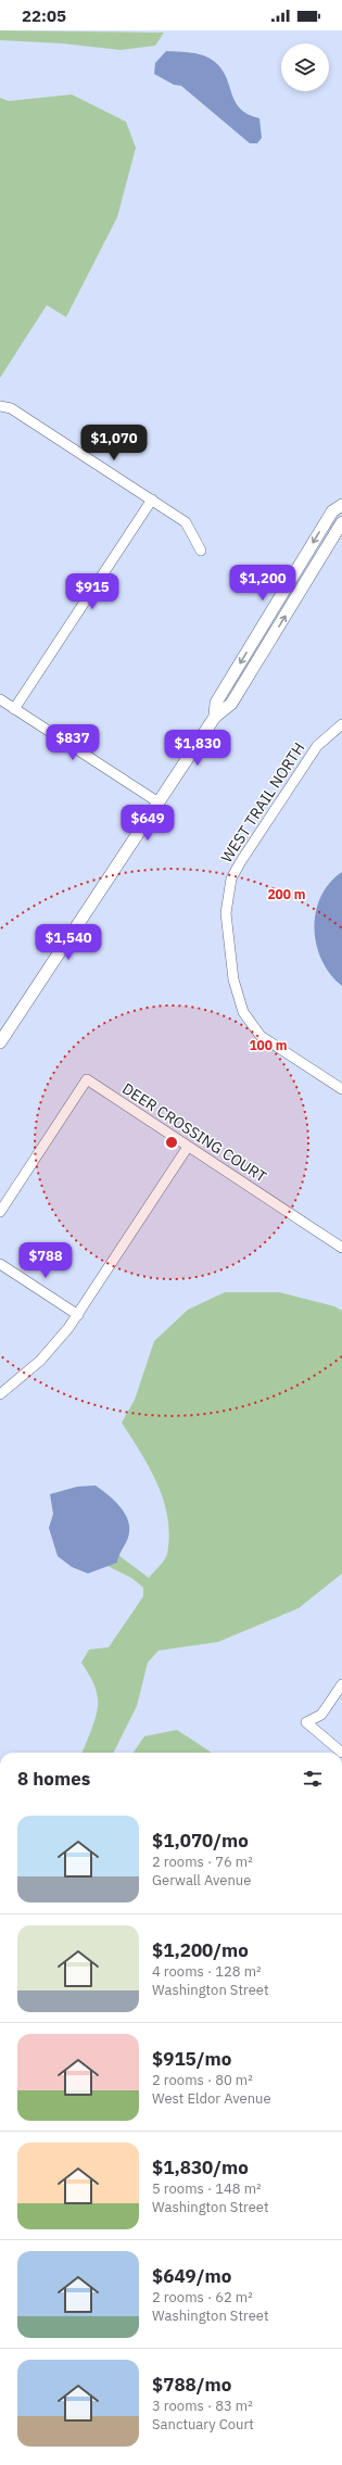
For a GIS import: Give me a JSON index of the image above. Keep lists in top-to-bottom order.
{
  "streets": {
    "street": ["WEST TRAIL NORTH", "DEER CROSSING COURT"]
  },
  "page": {
    "status": "22:05",
    "price": [
      "$1,070",
      "$1,200",
      "$915",
      "$837",
      "$1,830",
      "$649",
      "$1,540",
      "$788"
    ],
    "heading": "8 homes",
    "list": [
      {
        "name": "$1,070/mo",
        "note": "2 rooms · 76 m² · Gerwall Avenue"
      },
      {
        "name": "$1,200/mo",
        "note": "4 rooms · 128 m² · Washington Street"
      },
      {
        "name": "$915/mo",
        "note": "2 rooms · 80 m² · West Eldor Avenue"
      },
      {
        "name": "$1,830/mo",
        "note": "5 rooms · 148 m² · Washington Street"
      },
      {
        "name": "$649/mo",
        "note": "2 rooms · 62 m² · Washington Street"
      },
      {
        "name": "$788/mo",
        "note": "3 rooms · 83 m² · Sanctuary Court"
      }
    ]
  },
  "rings": ["200 m", "100 m"]
}
